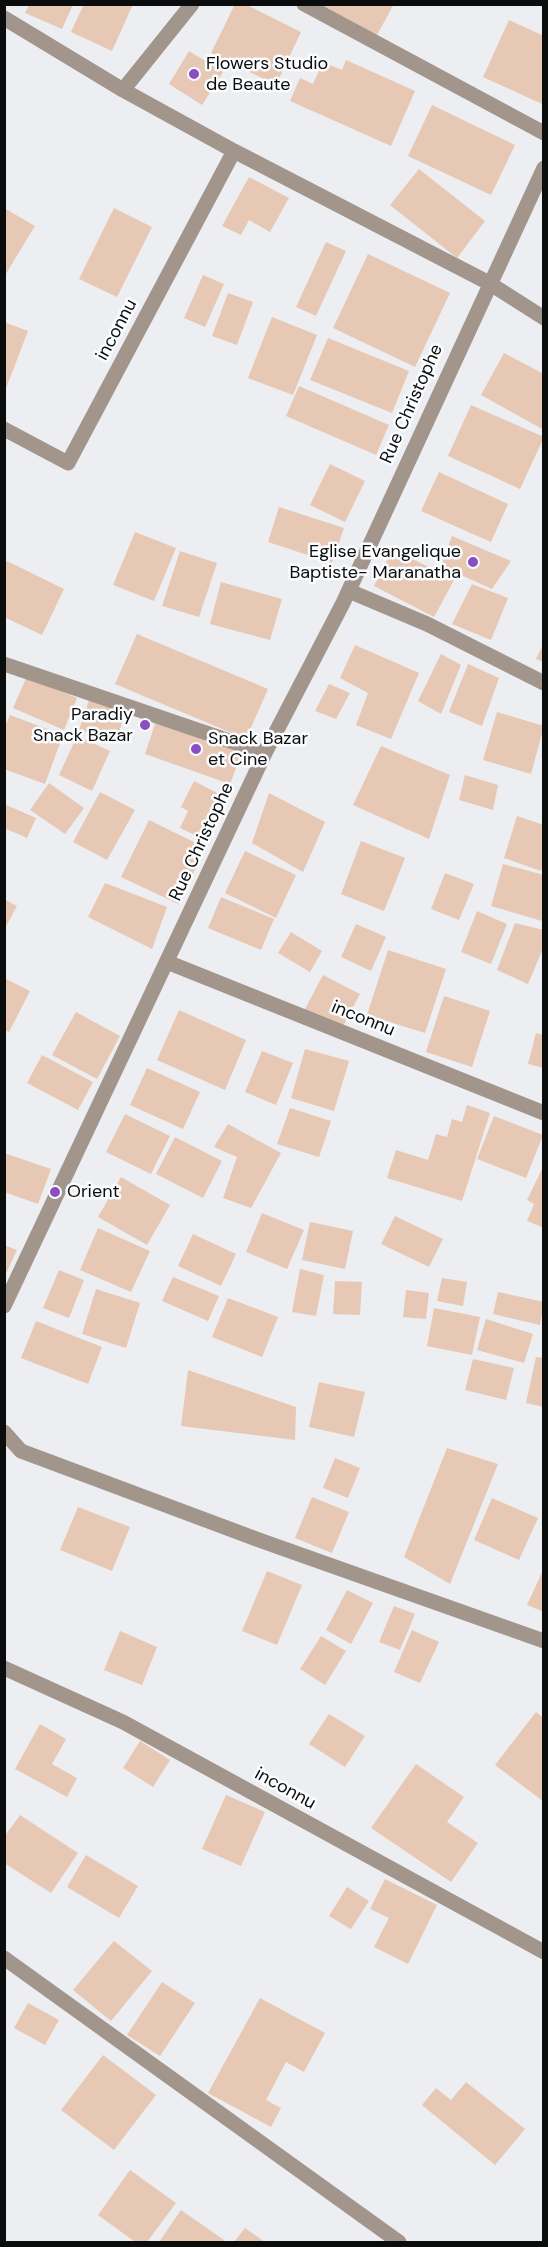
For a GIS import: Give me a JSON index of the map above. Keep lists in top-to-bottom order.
{
  "streets": {
    "street": ["inconnu", "Rue Christophe"]
  },
  "crossings": [
    ["inconnu", "Rue Christophe"]
  ],
  "places": [
    "Flowers Studio de Beaute",
    "Eglise Evangelique Baptiste- Maranatha",
    "Paradiy Snack Bazar",
    "Snack Bazar et Cine",
    "Orient"
  ]
}
